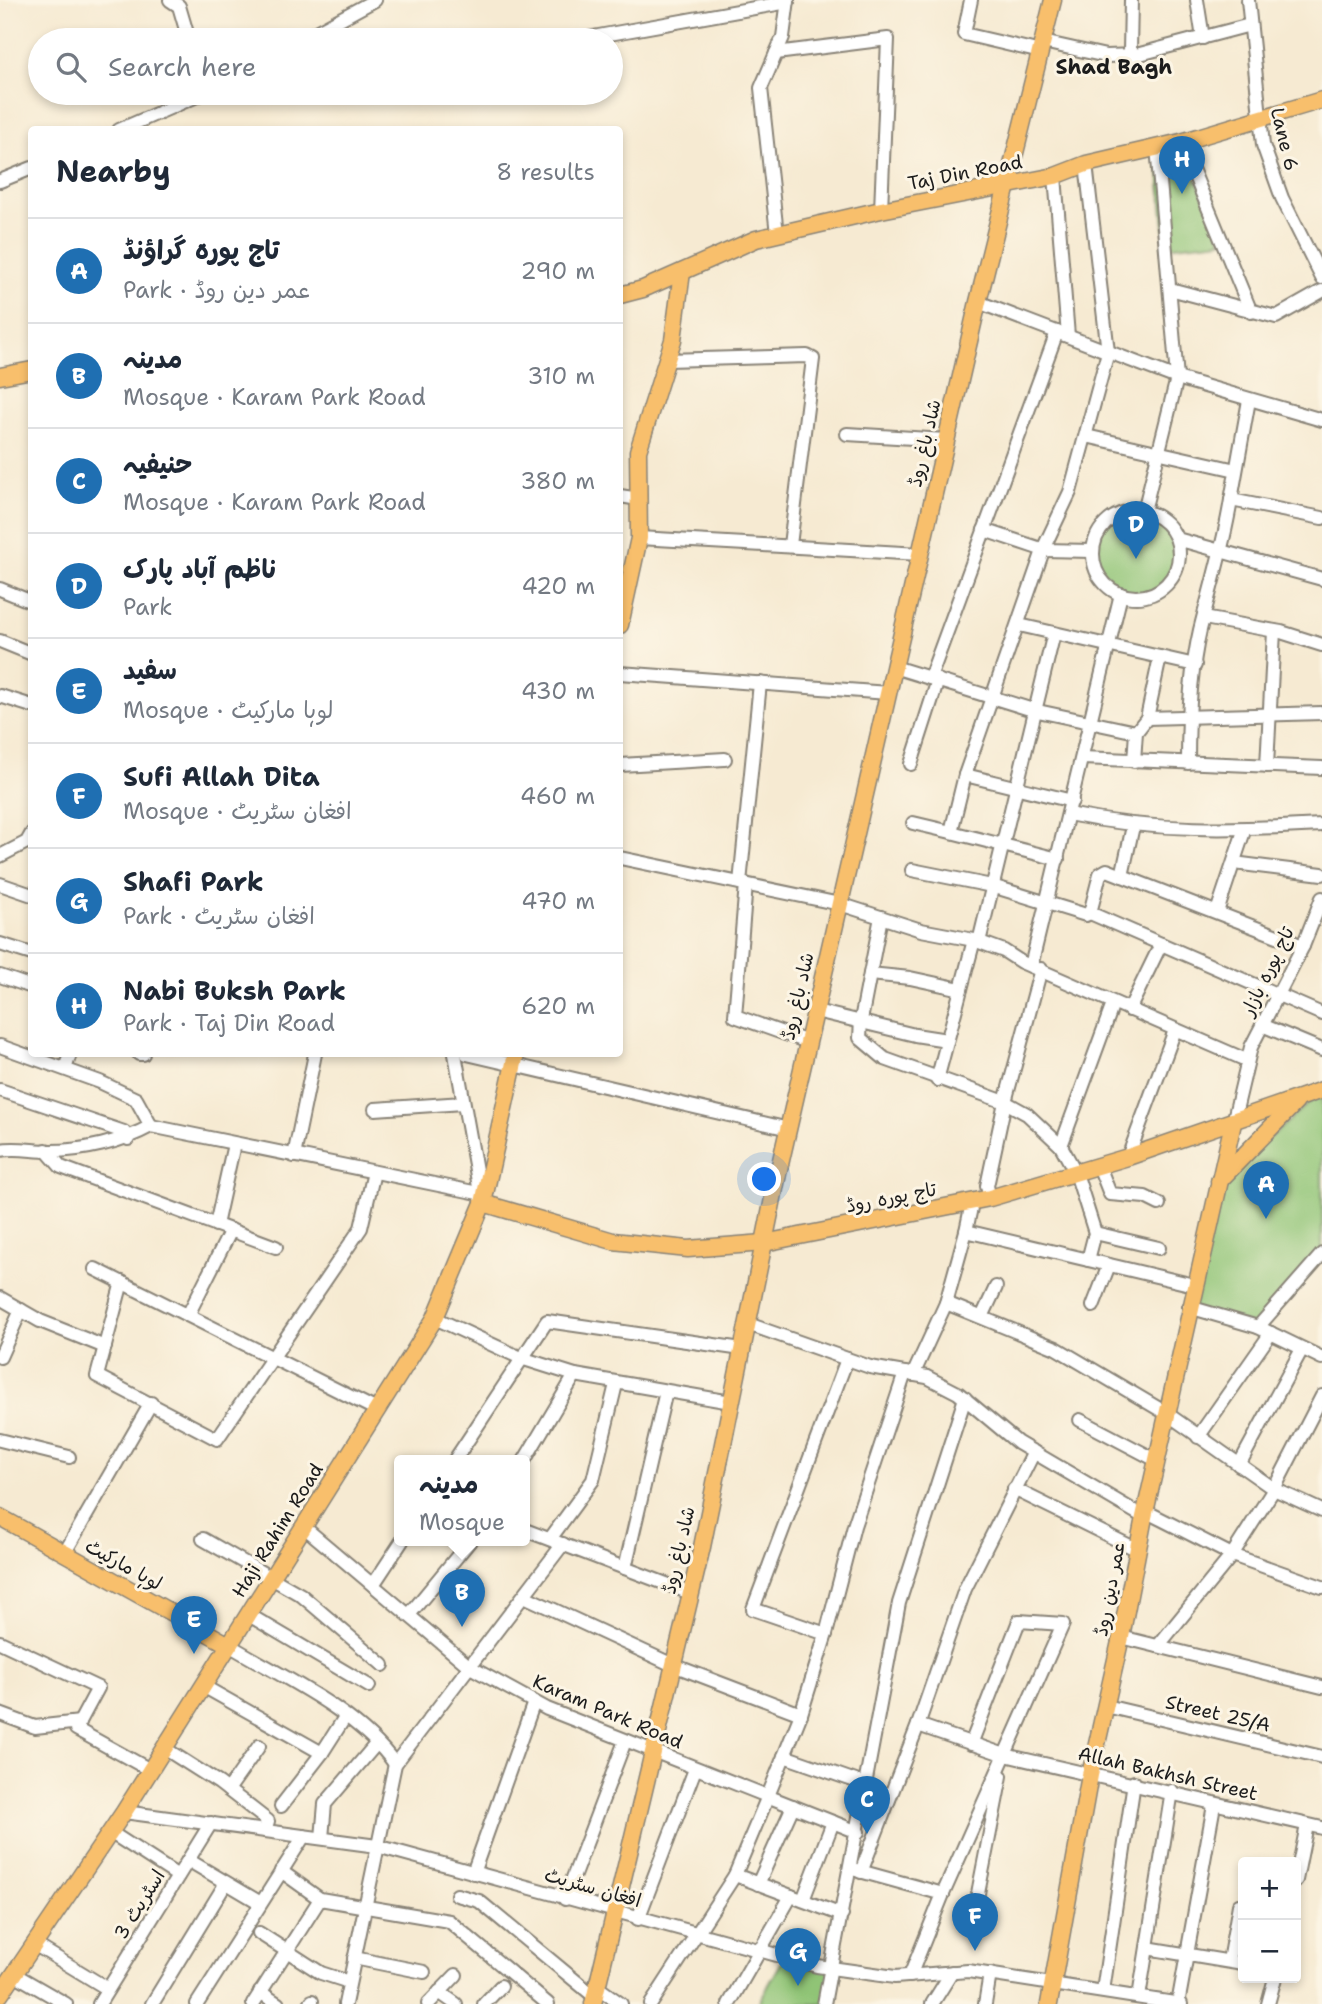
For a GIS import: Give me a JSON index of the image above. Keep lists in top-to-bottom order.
{
  "streets": {
    "main road": [
      "Taj Din Road",
      "شاد باغ روڈ",
      "تاج پورہ روڈ",
      "Haji Rahim Road",
      "لوہا مارکیٹ",
      "عمر دین روڈ"
    ],
    "street": [
      "Lane 6",
      "تاج پورہ بازار",
      "Karam Park Road",
      "Street 25/A",
      "Allah Bakhsh Street",
      "افغان سٹریٹ",
      "اسٹریٹ 3"
    ]
  },
  "crossings": [
    ["Lane 6", "Taj Din Road"],
    ["Taj Din Road", "شاد باغ روڈ"],
    ["شاد باغ روڈ", "تاج پورہ روڈ"],
    ["شاد باغ روڈ", "Karam Park Road"],
    ["شاد باغ روڈ", "افغان سٹریٹ"],
    ["تاج پورہ بازار", "تاج پورہ روڈ"],
    ["تاج پورہ بازار", "عمر دین روڈ"],
    ["تاج پورہ روڈ", "Haji Rahim Road"],
    ["تاج پورہ روڈ", "عمر دین روڈ"],
    ["Haji Rahim Road", "لوہا مارکیٹ"],
    ["Haji Rahim Road", "Karam Park Road"],
    ["Haji Rahim Road", "افغان سٹریٹ"],
    ["عمر دین روڈ", "Street 25/A"],
    ["عمر دین روڈ", "Allah Bakhsh Street"],
    ["عمر دین روڈ", "افغان سٹریٹ"],
    ["افغان سٹریٹ", "اسٹریٹ 3"]
  ],
  "districts": ["Shad Bagh"],
  "page": {
    "search": "Search here",
    "heading": ["Nearby", "8 results"],
    "pins": [
      "H",
      "D",
      "A",
      "B",
      "E",
      "C",
      "F",
      "G"
    ],
    "list": [
      {
        "mark": "A",
        "name": "تاج پورہ گراؤنڈ",
        "note": "Park · عمر دین روڈ",
        "value": "290 m"
      },
      {
        "mark": "B",
        "name": "مدینہ",
        "note": "Mosque · Karam Park Road",
        "value": "310 m"
      },
      {
        "mark": "C",
        "name": "حنیفیہ",
        "note": "Mosque · Karam Park Road",
        "value": "380 m"
      },
      {
        "mark": "D",
        "name": "ناظم آباد پارک",
        "note": "Park",
        "value": "420 m"
      },
      {
        "mark": "E",
        "name": "سفید",
        "note": "Mosque · لوہا مارکیٹ",
        "value": "430 m"
      },
      {
        "mark": "F",
        "name": "Sufi Allah Dita",
        "note": "Mosque · افغان سٹریٹ",
        "value": "460 m"
      },
      {
        "mark": "G",
        "name": "Shafi Park",
        "note": "Park · افغان سٹریٹ",
        "value": "470 m"
      },
      {
        "mark": "H",
        "name": "Nabi Buksh Park",
        "note": "Park · Taj Din Road",
        "value": "620 m"
      }
    ],
    "popup": ["مدینہ", "Mosque"],
    "map_buttons": ["+", "−"]
  }
}
